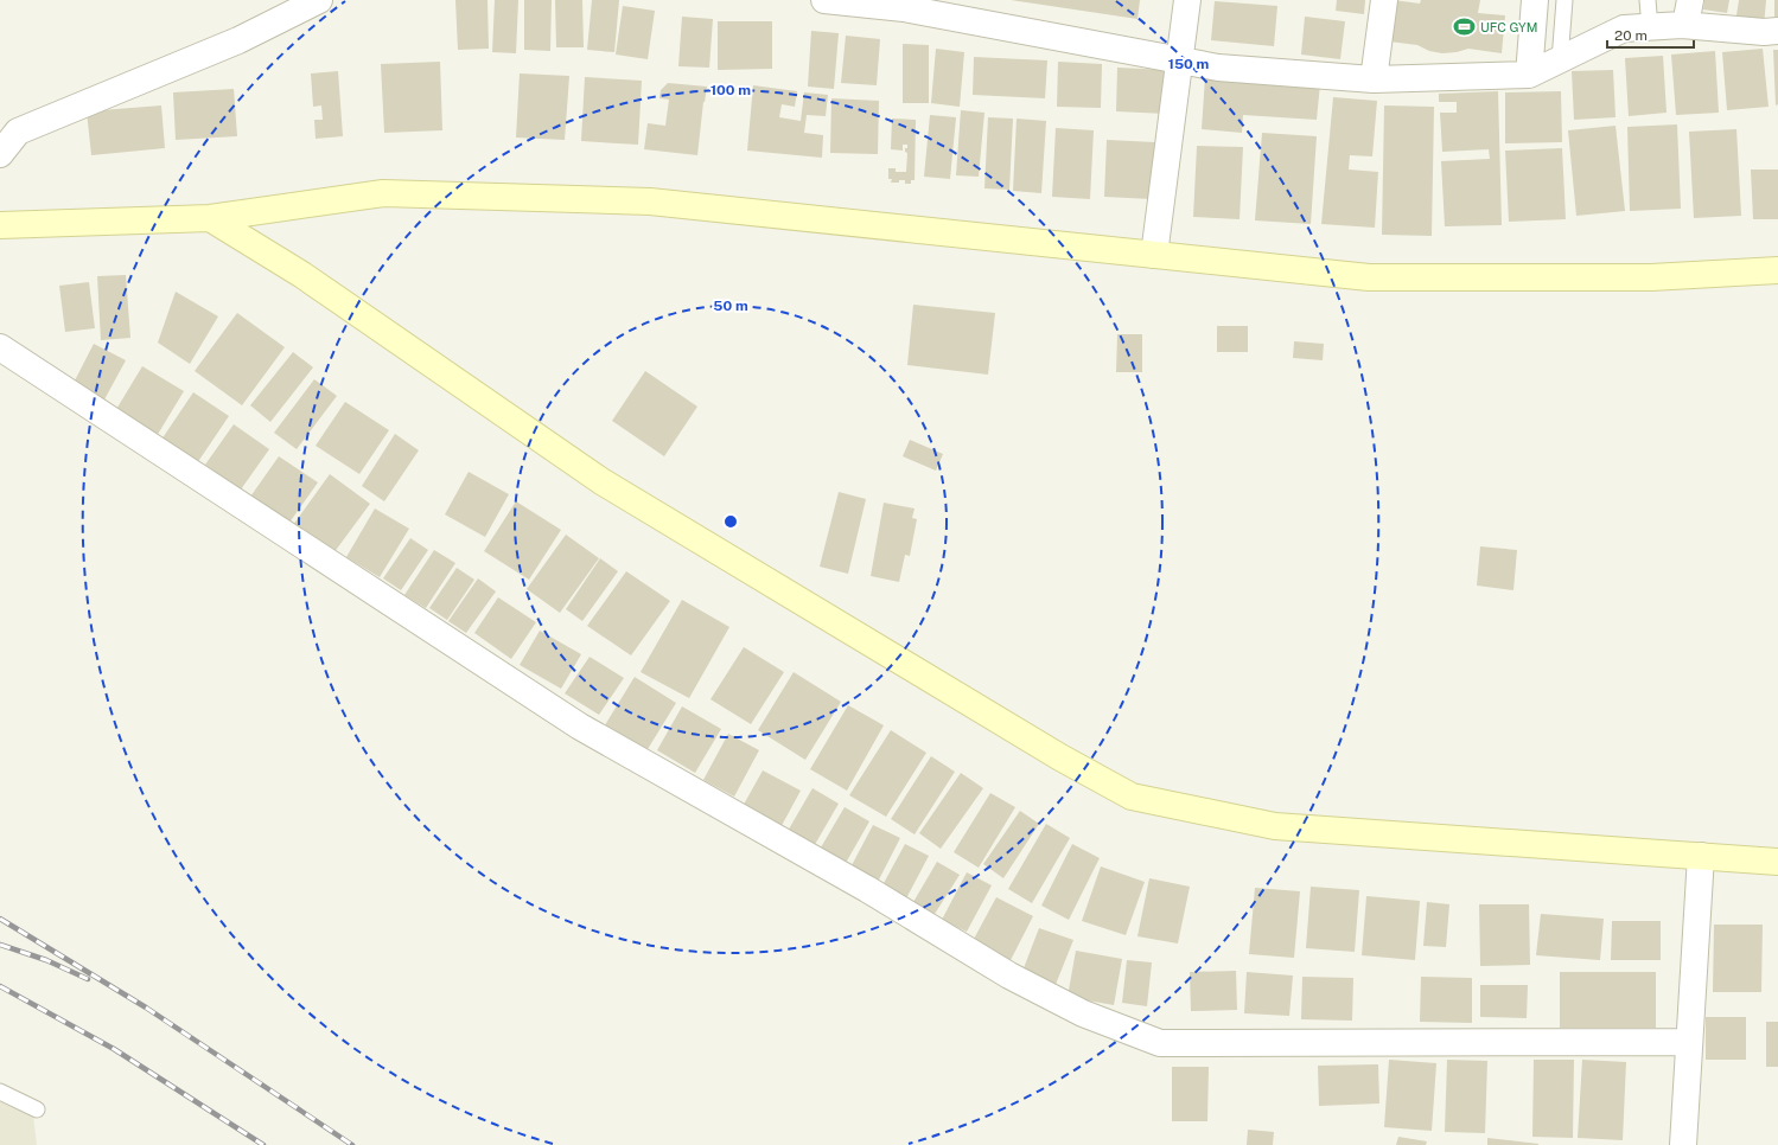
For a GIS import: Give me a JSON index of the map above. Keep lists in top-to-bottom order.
{
  "places": {
    "sports": ["UFC GYM"]
  },
  "scale_bar": "20 m",
  "rings": ["150 m", "100 m", "50 m"]
}
